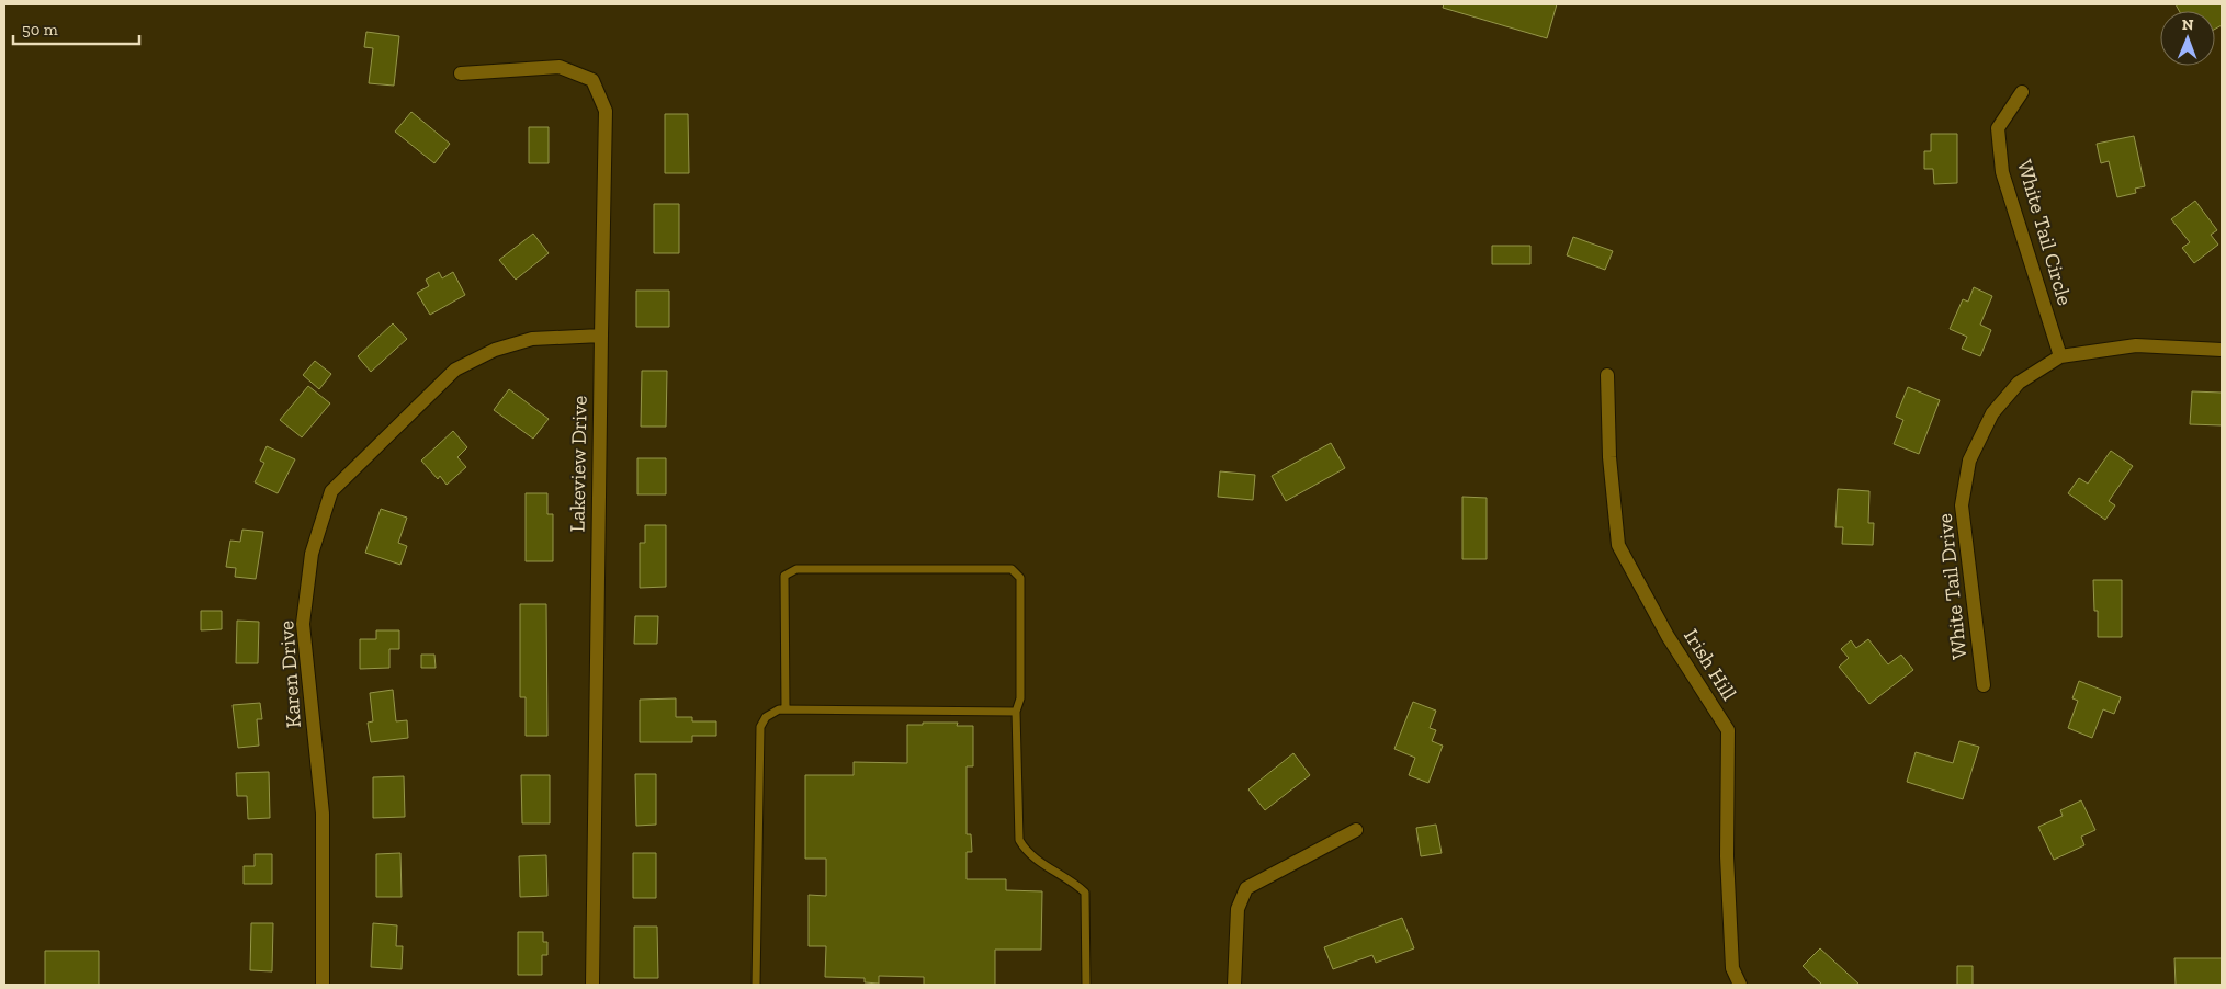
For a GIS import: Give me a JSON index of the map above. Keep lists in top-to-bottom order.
{
  "streets": {
    "street": [
      "White Tail Circle",
      "Lakeview Drive",
      "White Tail Drive",
      "Irish Hill",
      "Karen Drive"
    ]
  },
  "crossings": [
    ["White Tail Circle", "White Tail Drive"],
    ["Lakeview Drive", "Karen Drive"]
  ],
  "scale_bar": "50 m",
  "north": "top"
}
